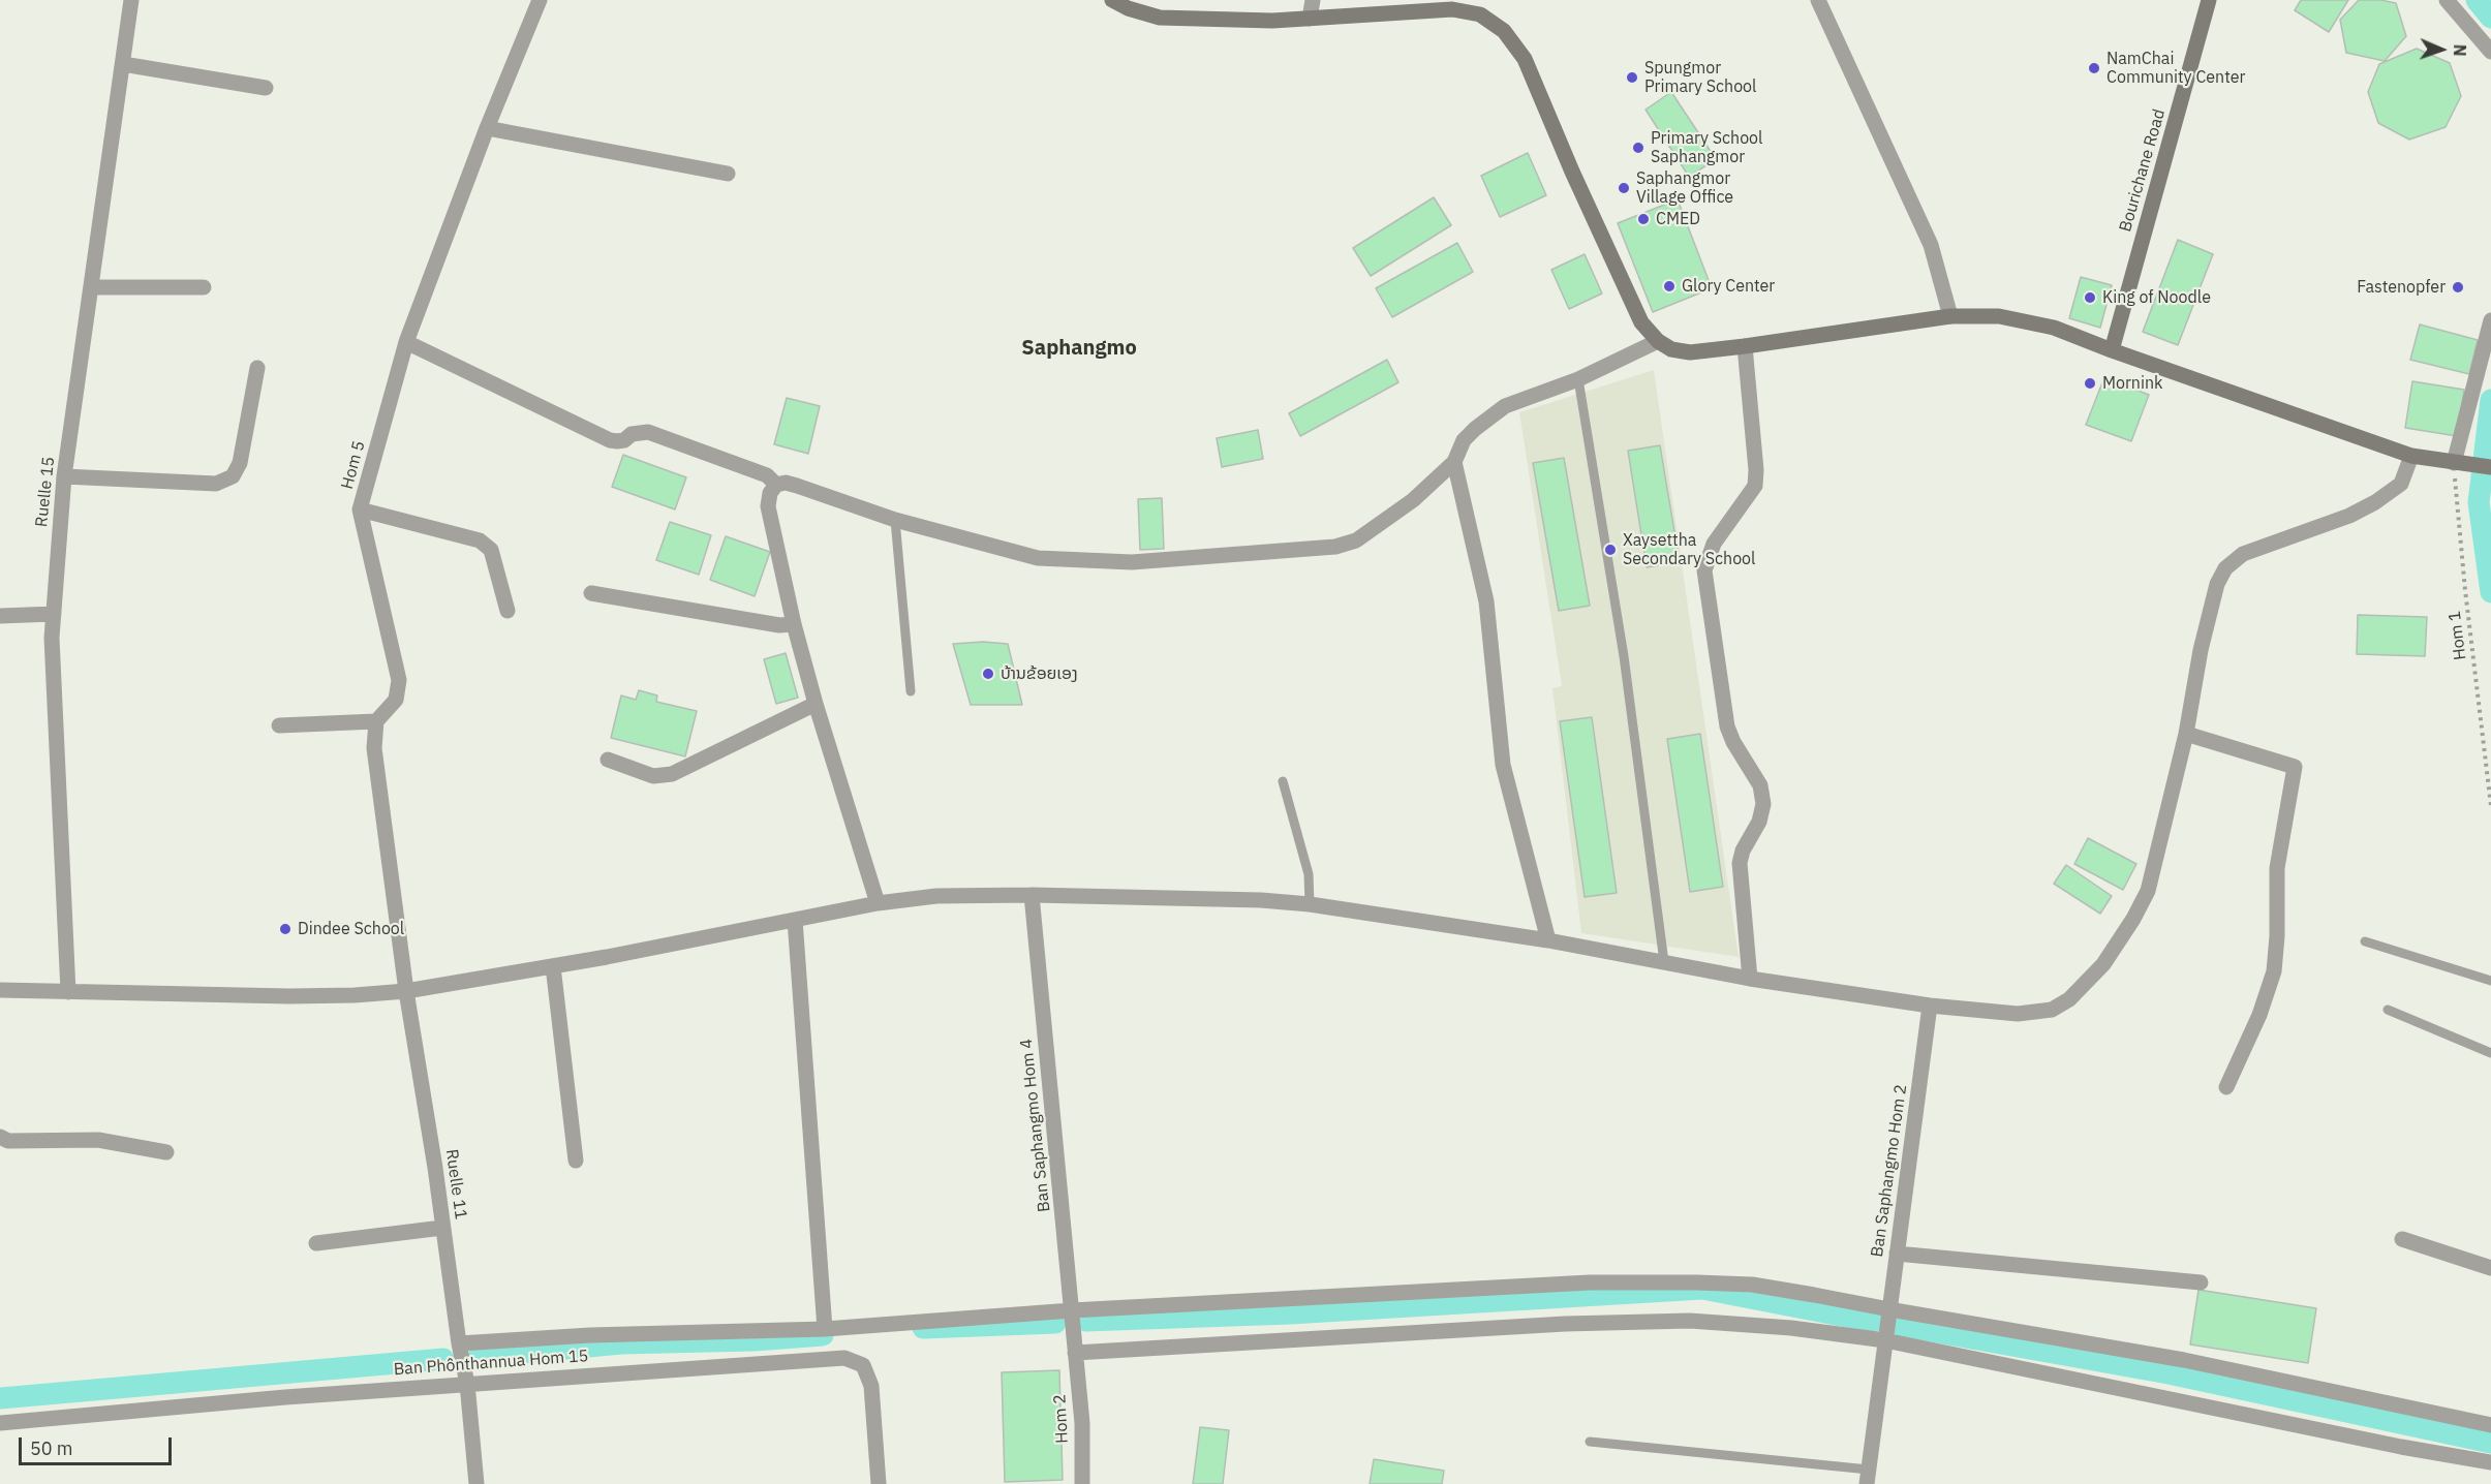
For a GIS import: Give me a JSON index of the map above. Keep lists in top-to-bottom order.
{
  "streets": {
    "street": [
      "Bourichane Road",
      "Hom 5",
      "Ruelle 15",
      "Ban Saphangmo Hom 4",
      "Ban Saphangmo Hom 2",
      "Ruelle 11",
      "Ban Phônthannua Hom 15",
      "Hom 2"
    ],
    "path": ["Hom 1"]
  },
  "crossings": [
    ["Ban Saphangmo Hom 4", "Hom 2"],
    ["Ruelle 11", "Ban Phônthannua Hom 15"]
  ],
  "districts": ["Saphangmo"],
  "places": [
    "NamChai Community Center",
    "Spungmor Primary School",
    "Primary School Saphangmor",
    "Saphangmor Village Office",
    "CMED",
    "Glory Center",
    "Fastenopfer",
    "King of Noodle",
    "Mornink",
    "Xaysettha Secondary School",
    "ບ້ານຂ້ອຍເອງ",
    "Dindee School"
  ],
  "scale_bar": "50 m",
  "north": "right"
}
